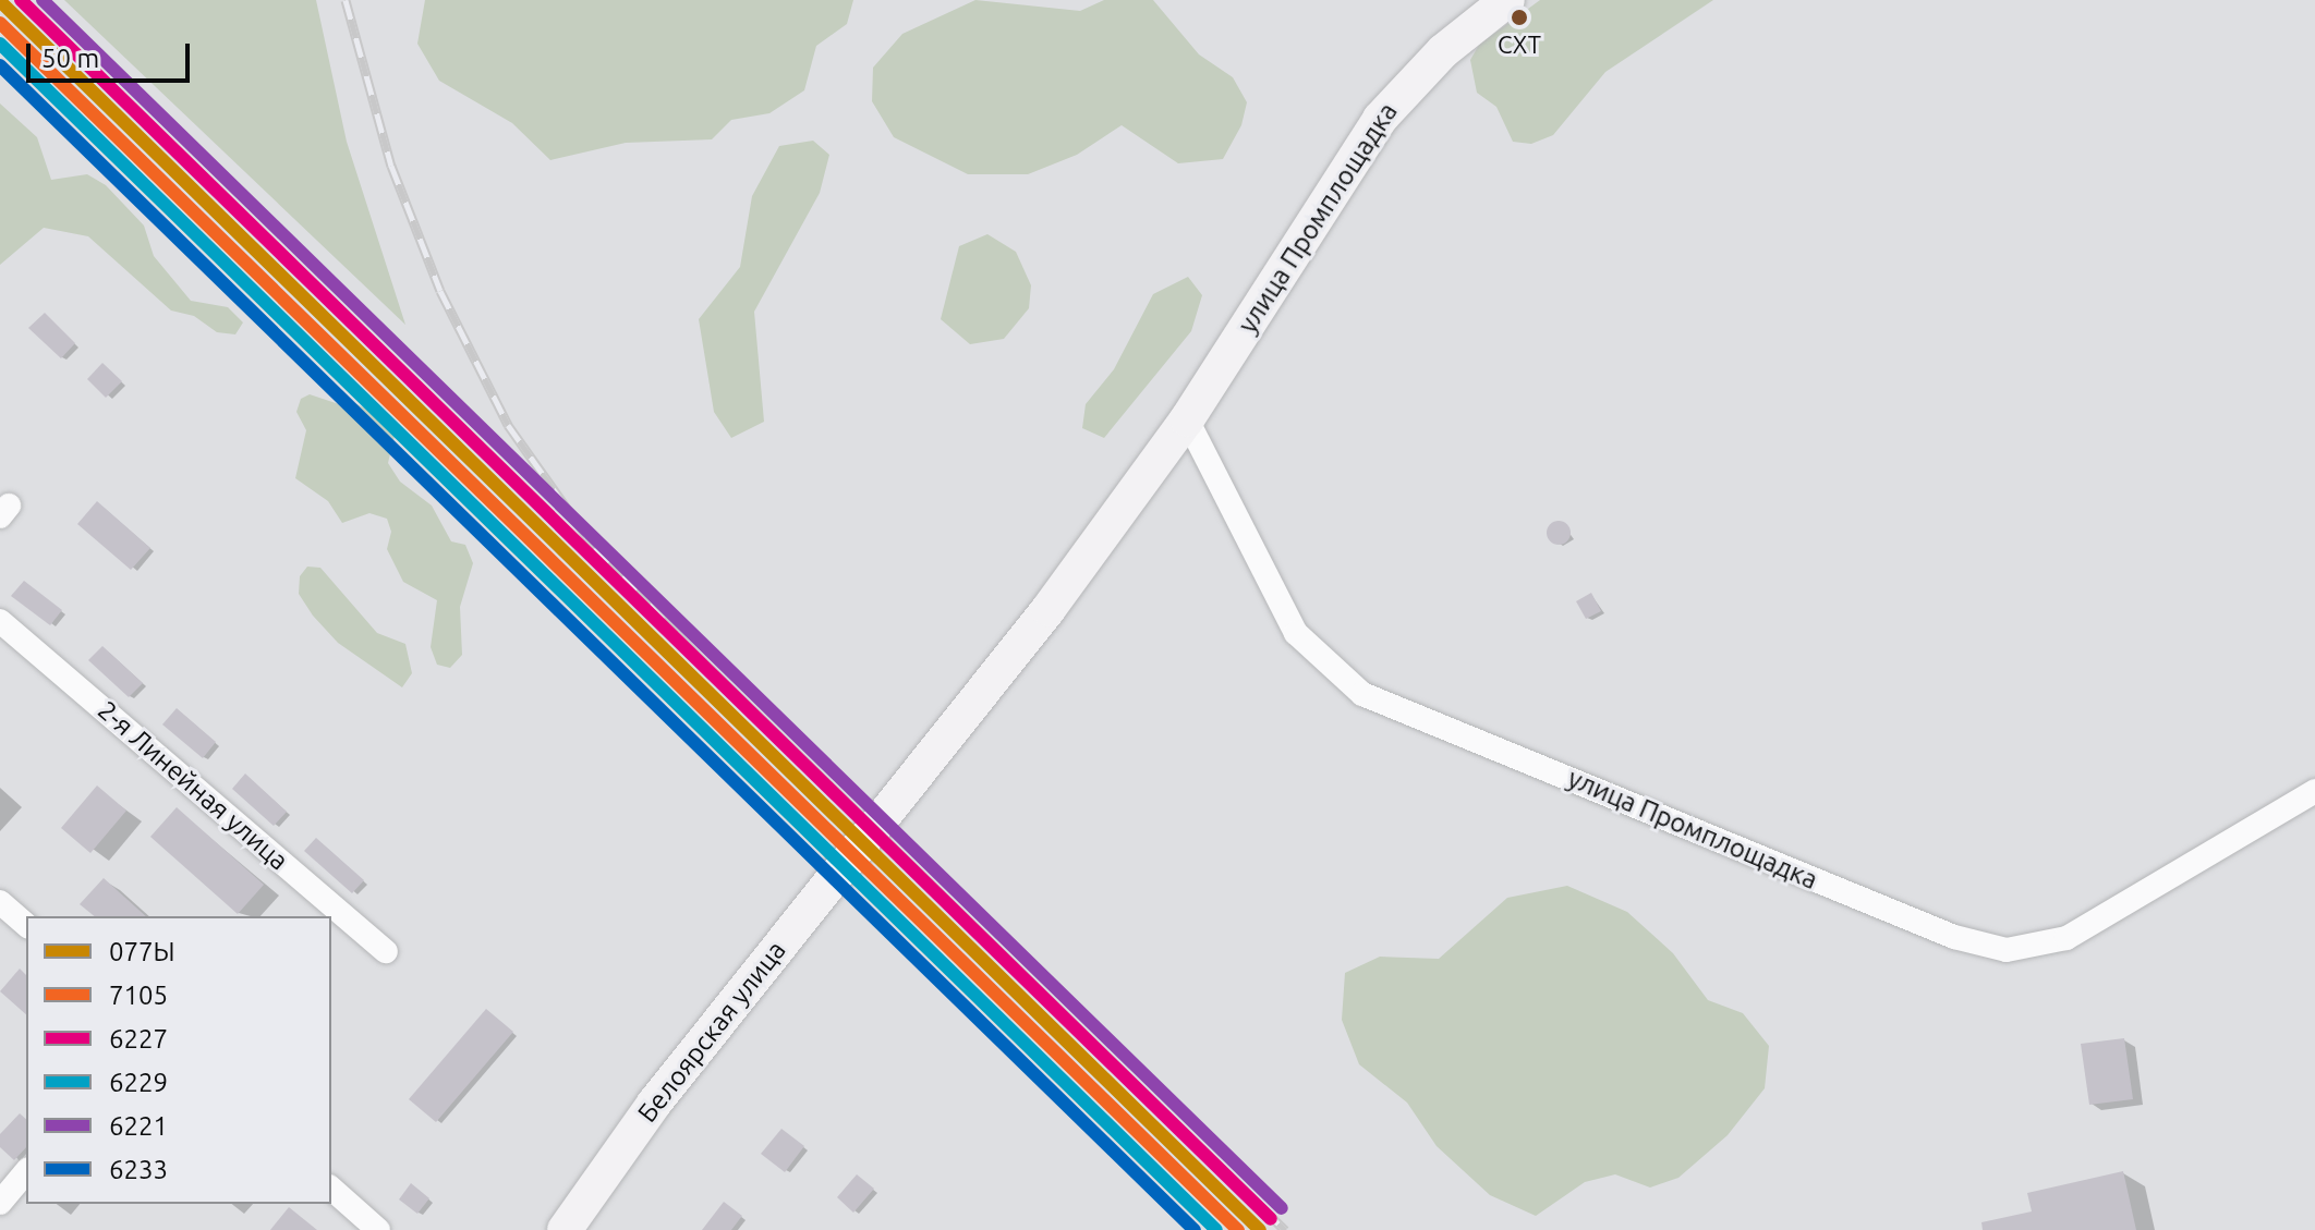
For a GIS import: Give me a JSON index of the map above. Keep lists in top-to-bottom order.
{
  "streets": {
    "street": ["улица Промплощадка", "2-я Линейная улица", "Белоярская улица"]
  },
  "crossings": [
    ["улица Промплощадка", "Белоярская улица"]
  ],
  "places": ["СХТ"],
  "lines": [
    "transit line 6227",
    "transit line 6221",
    "transit line 077Ы",
    "transit line 7105",
    "transit line 6229",
    "transit line 6233"
  ],
  "legend": [
    "077Ы",
    "7105",
    "6227",
    "6229",
    "6221",
    "6233"
  ],
  "scale_bar": "50 m"
}
